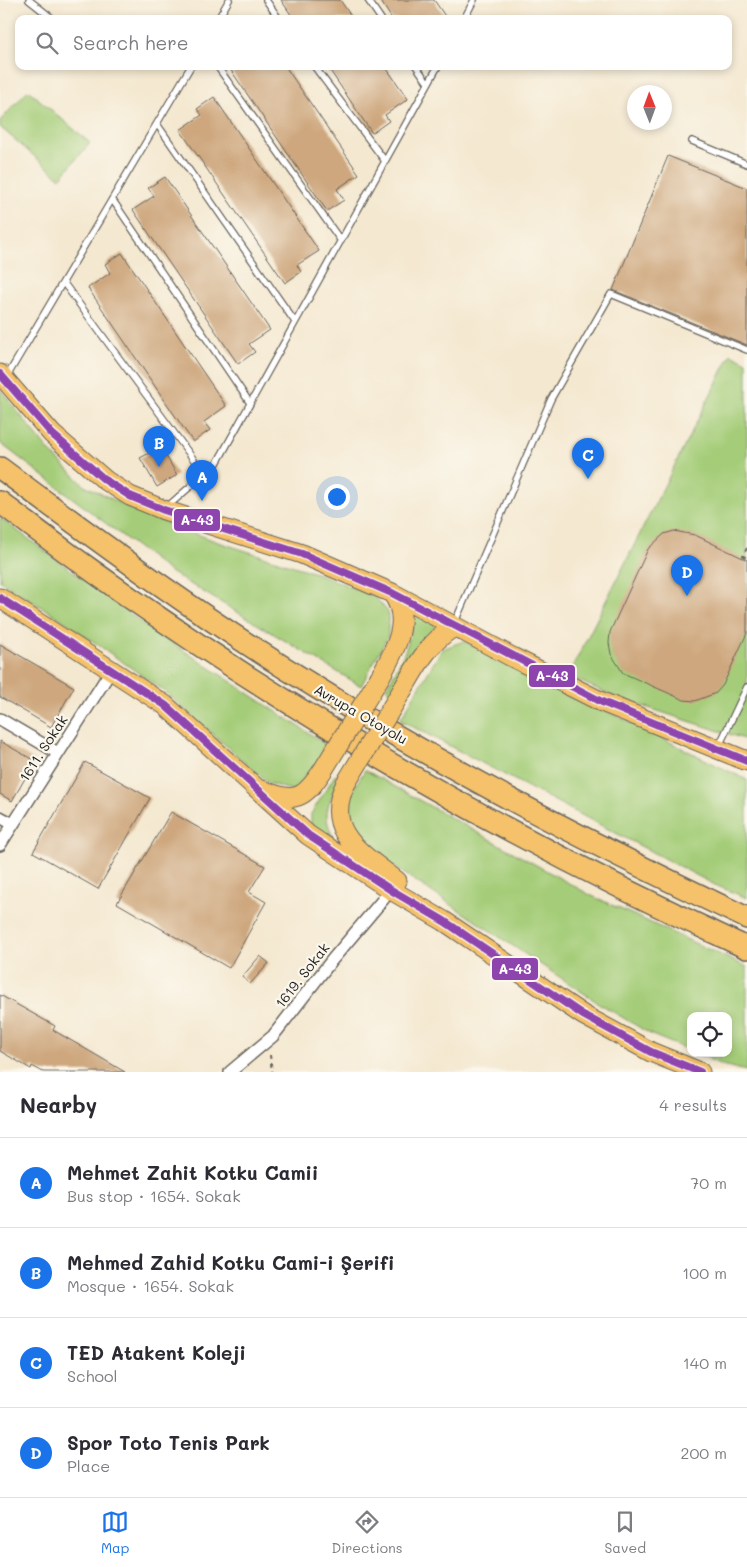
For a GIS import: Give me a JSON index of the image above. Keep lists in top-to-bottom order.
{
  "streets": {
    "highway": ["Avrupa Otoyolu"],
    "street": ["1611. Sokak", "1619. Sokak"]
  },
  "lines": ["transit line A-43"],
  "north": "top",
  "page": {
    "search": "Search here",
    "pins": [
      "B",
      "C",
      "A",
      "D"
    ],
    "heading": ["Nearby", "4 results"],
    "list": [
      {
        "mark": "A",
        "name": "Mehmet Zahit Kotku Camii",
        "note": "Bus stop · 1654. Sokak",
        "value": "70 m"
      },
      {
        "mark": "B",
        "name": "Mehmed Zahid Kotku Cami-i Şerifi",
        "note": "Mosque · 1654. Sokak",
        "value": "100 m"
      },
      {
        "mark": "C",
        "name": "TED Atakent Koleji",
        "note": "School",
        "value": "140 m"
      },
      {
        "mark": "D",
        "name": "Spor Toto Tenis Park",
        "note": "Place",
        "value": "200 m"
      }
    ],
    "nav": ["Map", "Directions", "Saved"]
  }
}
